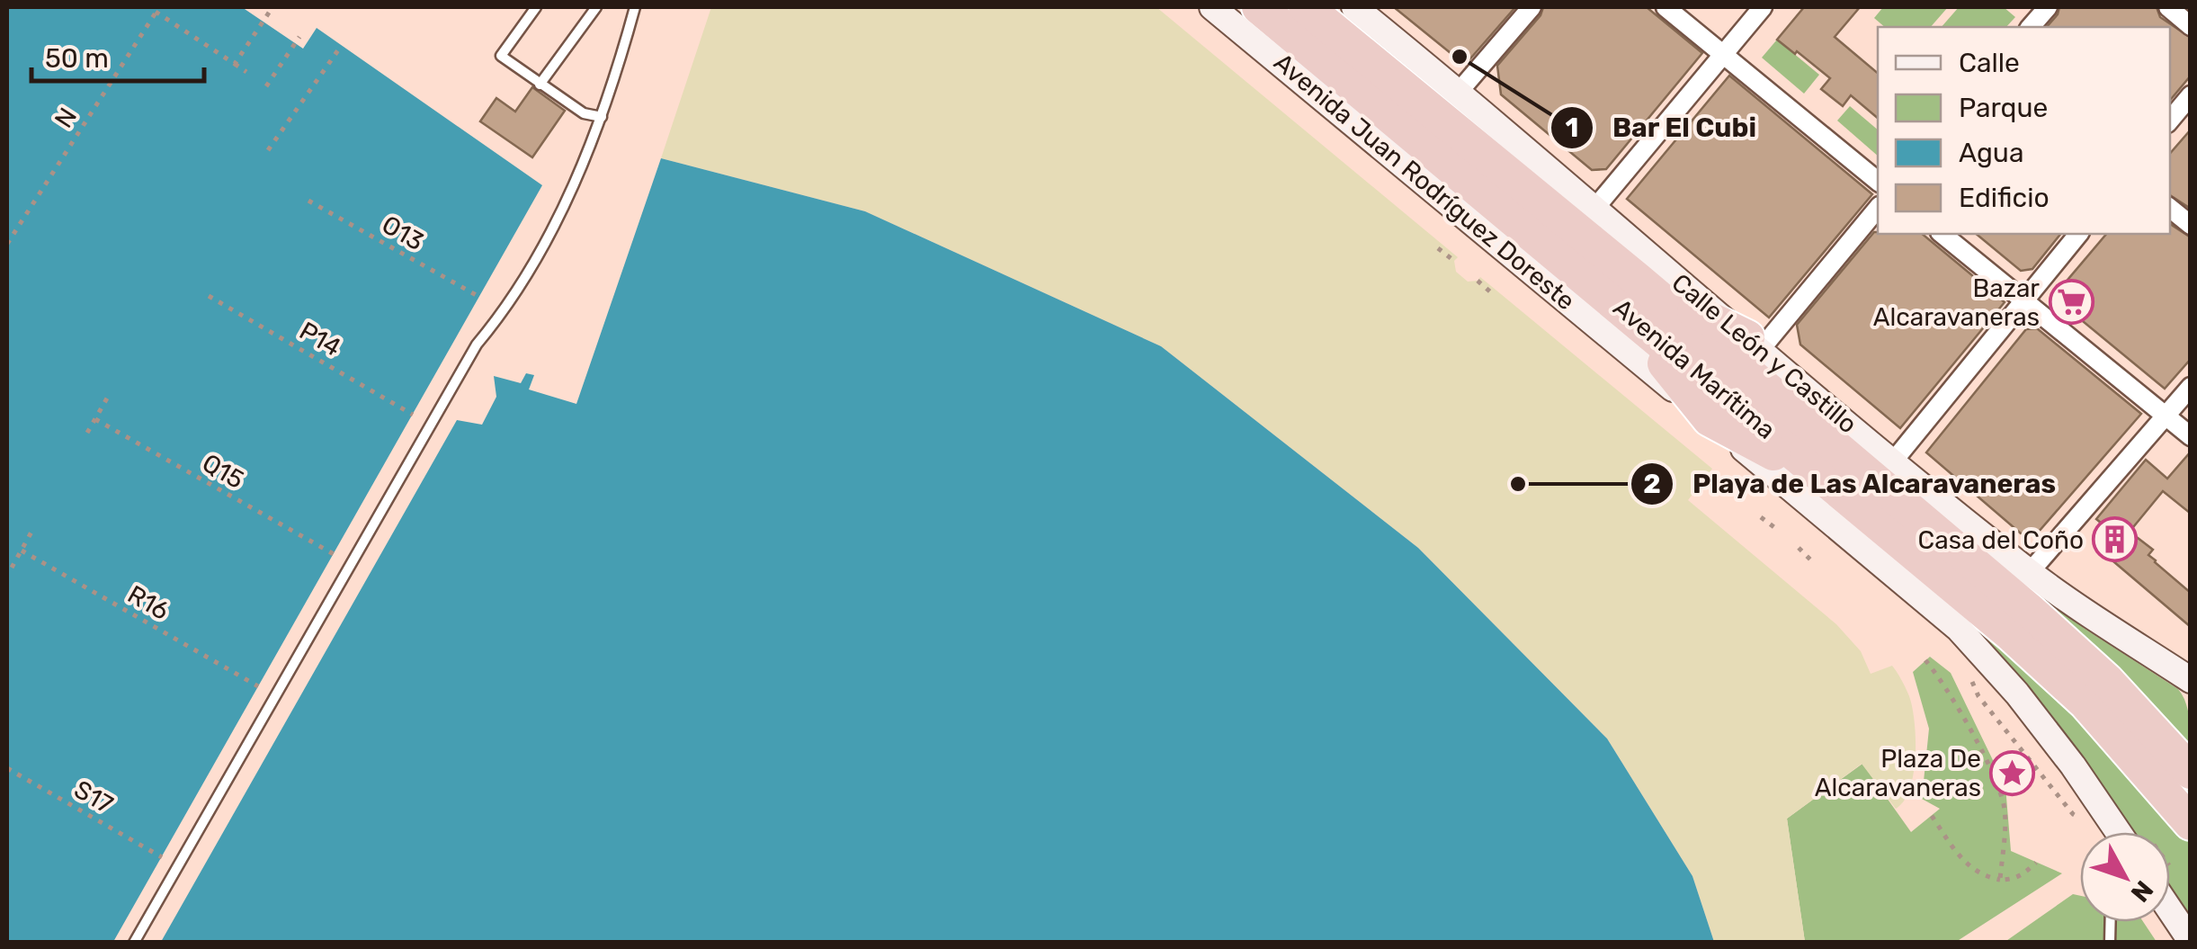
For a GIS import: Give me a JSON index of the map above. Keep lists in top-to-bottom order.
{
  "streets": {
    "highway": ["Avenida Marítima"],
    "street": ["Avenida Juan Rodríguez Doreste", "Calle León y Castillo"],
    "path": [
      "N",
      "O13",
      "P14",
      "Q15",
      "R16",
      "S17"
    ]
  },
  "crossings": [
    ["Calle León y Castillo", "Avenida Marítima"]
  ],
  "places": {
    "other": ["Bar El Cubi", "Playa de Las Alcaravaneras"],
    "supermarket": ["Bazar Alcaravaneras"],
    "building": ["Casa del Coño"],
    "place": ["Plaza De Alcaravaneras"]
  },
  "legend": [
    "Calle",
    "Parque",
    "Agua",
    "Edificio"
  ],
  "scale_bar": "50 m",
  "north": "bottom right"
}
